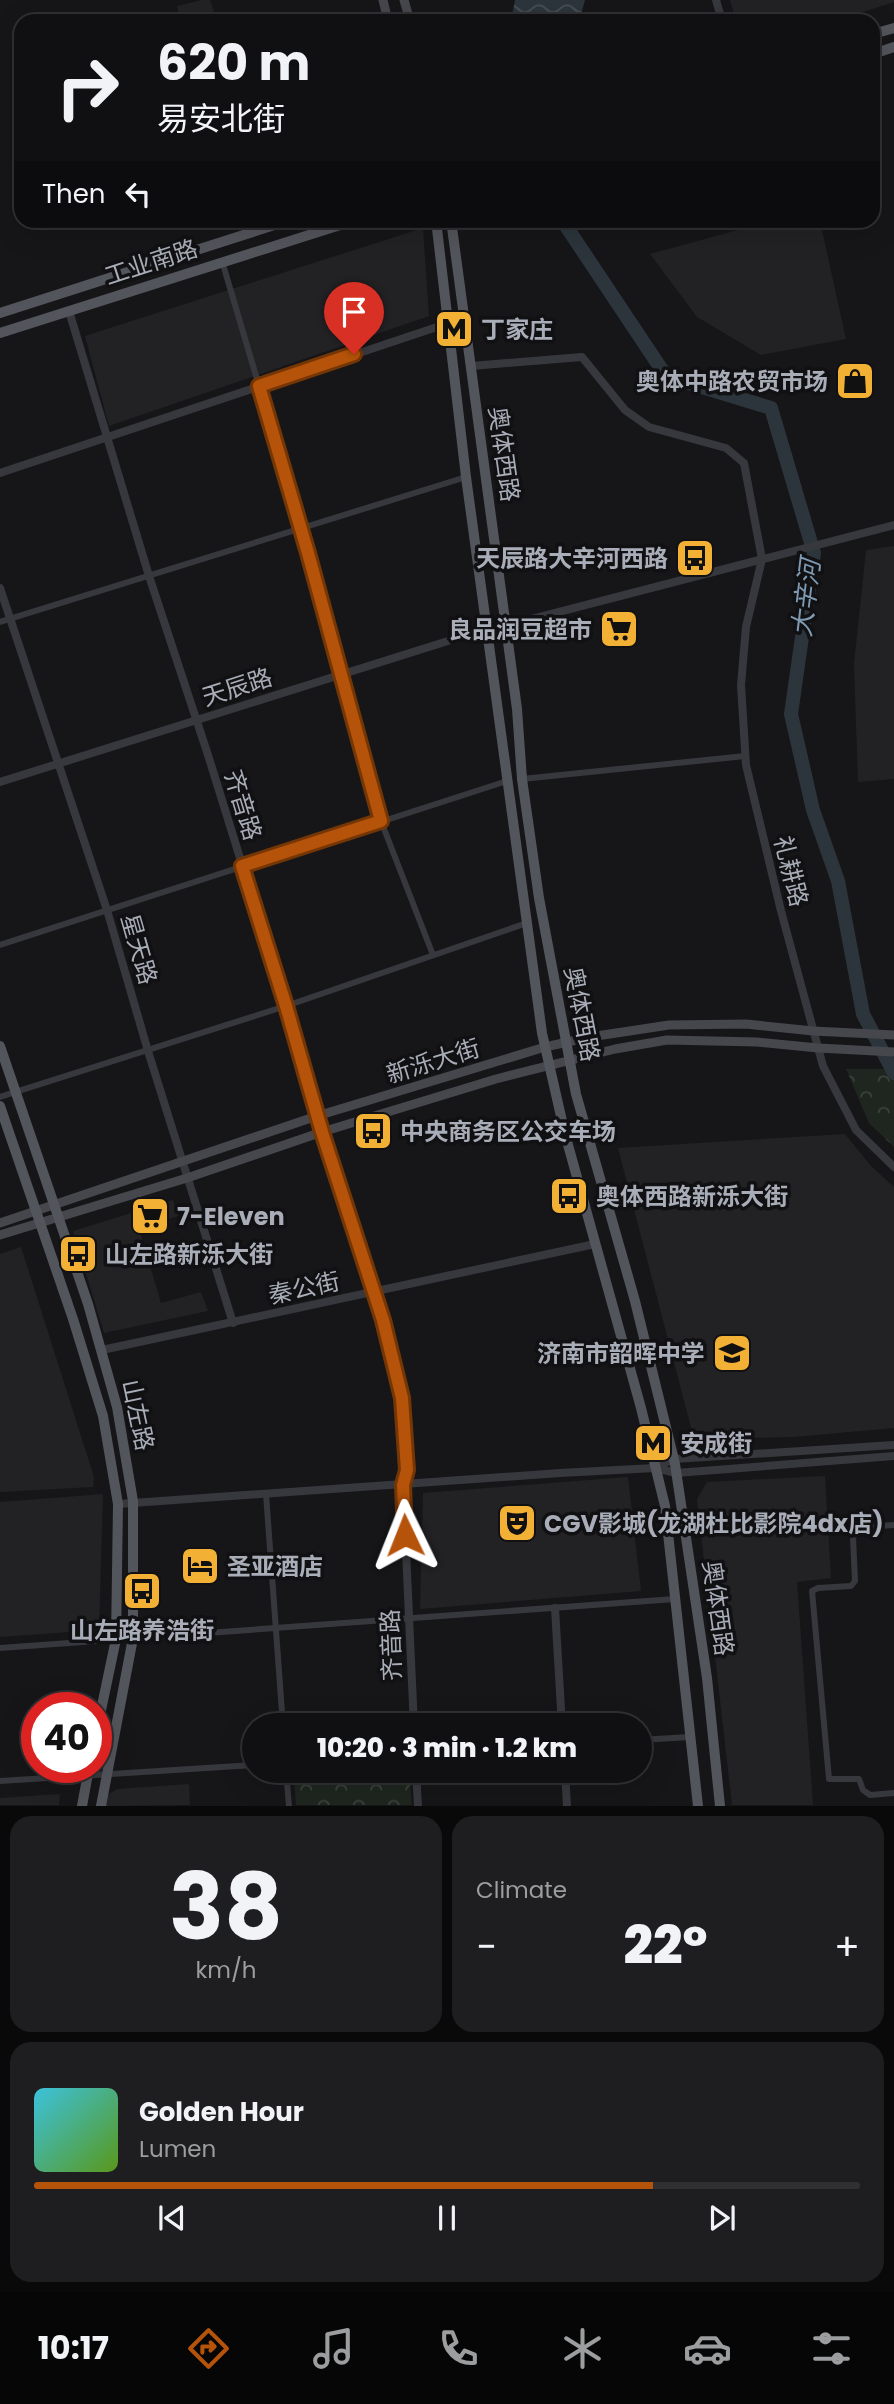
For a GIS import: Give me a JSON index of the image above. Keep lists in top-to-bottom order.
{
  "streets": {
    "main road": [
      "工业南路",
      "奥体西路",
      "新泺大街",
      "山左路"
    ],
    "street": [
      "天辰路",
      "齐音路",
      "礼耕路",
      "星天路",
      "秦公街"
    ]
  },
  "crossings": [
    ["工业南路", "齐音路"],
    ["奥体西路", "天辰路"],
    ["奥体西路", "新泺大街"],
    ["奥体西路", "秦公街"],
    ["天辰路", "齐音路"],
    ["天辰路", "星天路"],
    ["齐音路", "新泺大街"],
    ["齐音路", "秦公街"],
    ["礼耕路", "新泺大街"],
    ["星天路", "新泺大街"],
    ["星天路", "秦公街"],
    ["新泺大街", "山左路"],
    ["秦公街", "山左路"]
  ],
  "water": ["大辛河"],
  "places": {
    "metro station": ["丁家庄", "安成街"],
    "shop": ["奥体中路农贸市场"],
    "bus stop": [
      "天辰路大辛河西路",
      "中央商务区公交车场",
      "奥体西路新泺大街",
      "山左路新泺大街",
      "山左路养浩街"
    ],
    "supermarket": ["良品润豆超市", "7-Eleven"],
    "school or university": ["济南市韶晖中学"],
    "theatre": ["CGV影城(龙湖杜比影院4dx店)"],
    "hotel": ["圣亚酒店"]
  },
  "page": {
    "turn": ["620 m", "易安北街"],
    "then": "Then",
    "limit": "40",
    "trip": "10:20 · 3 min · 1.2 km",
    "tile": [
      ["38", "km/h"],
      "Climate"
    ],
    "heat": ["−", "22°", "+"],
    "song": ["Golden Hour", "Lumen"],
    "tabs": "10:17"
  }
}
